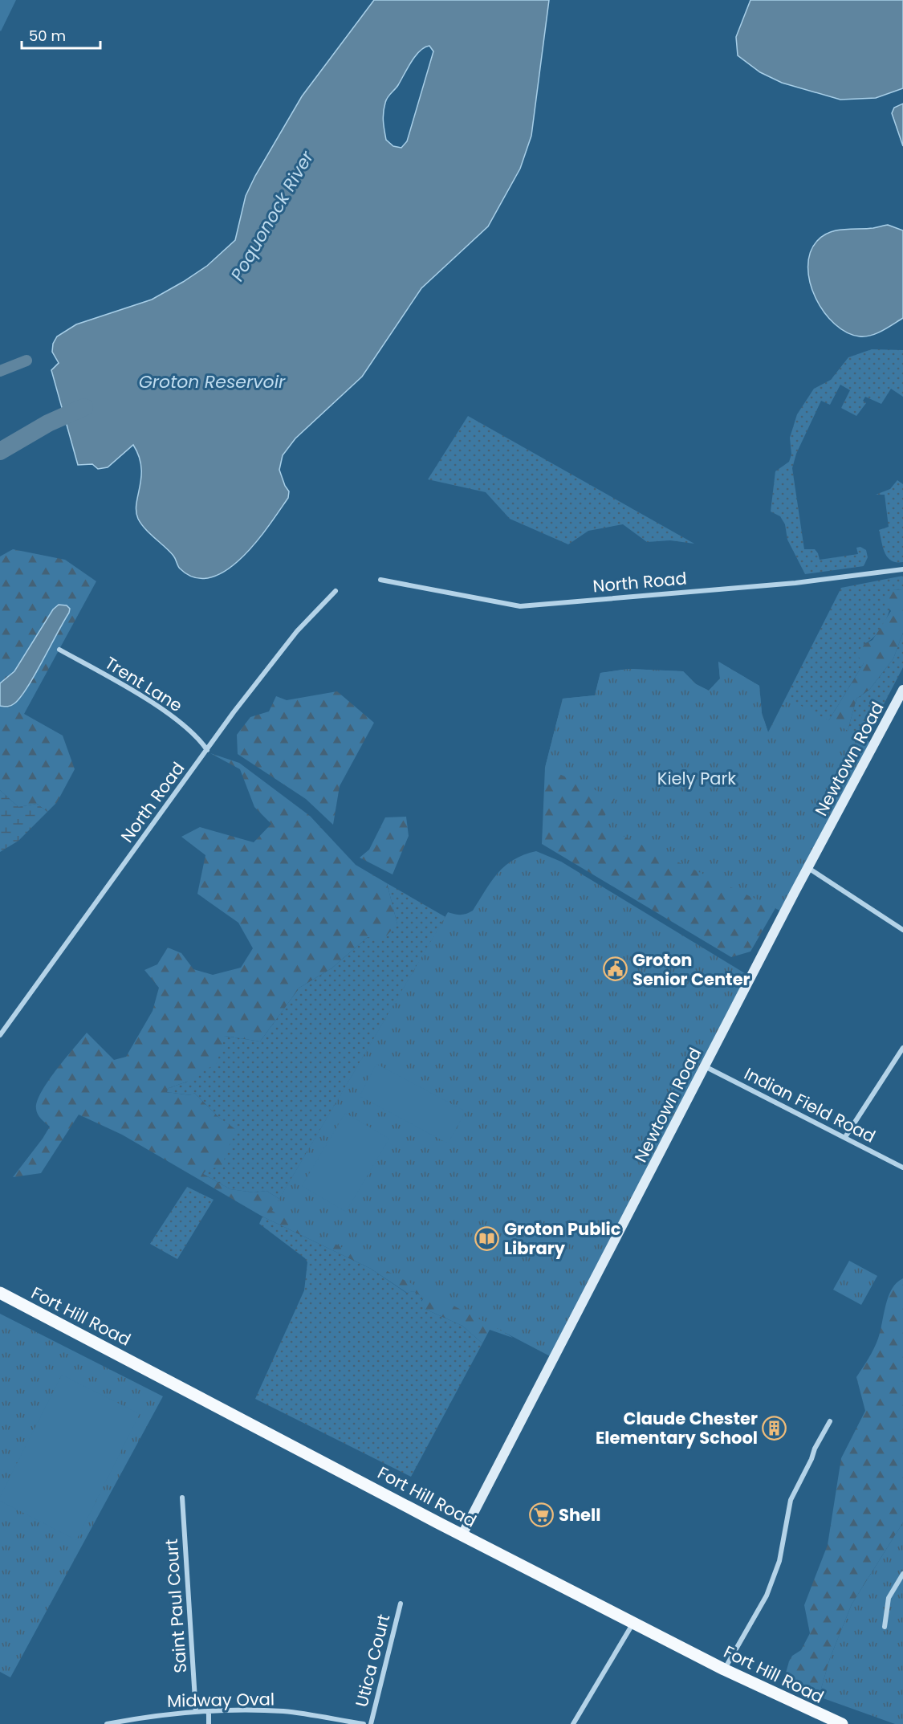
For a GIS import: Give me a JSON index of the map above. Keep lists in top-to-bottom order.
{
  "streets": {
    "main road": ["Newtown Road", "Fort Hill Road"],
    "street": [
      "North Road",
      "Trent Lane",
      "Indian Field Road",
      "Saint Paul Court",
      "Utica Court",
      "Midway Oval"
    ]
  },
  "crossings": [
    ["North Road", "Trent Lane"],
    ["Newtown Road", "Indian Field Road"],
    ["Newtown Road", "Fort Hill Road"],
    ["Saint Paul Court", "Midway Oval"]
  ],
  "water": ["Poquonock River", "Groton Reservoir"],
  "parks": ["Kiely Park"],
  "places": {
    "public building": ["Groton Senior Center"],
    "library": ["Groton Public Library"],
    "building": ["Claude Chester Elementary School"],
    "supermarket": ["Shell"]
  },
  "scale_bar": "50 m"
}
